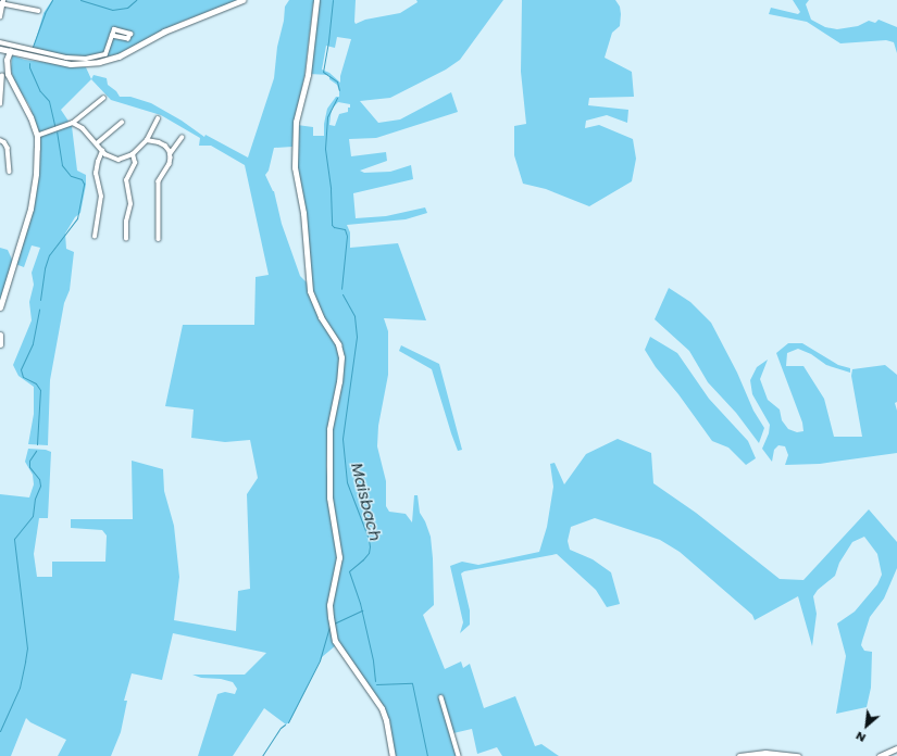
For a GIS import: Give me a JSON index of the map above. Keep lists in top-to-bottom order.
{
  "water": ["Maisbach"],
  "north": "bottom left"
}
